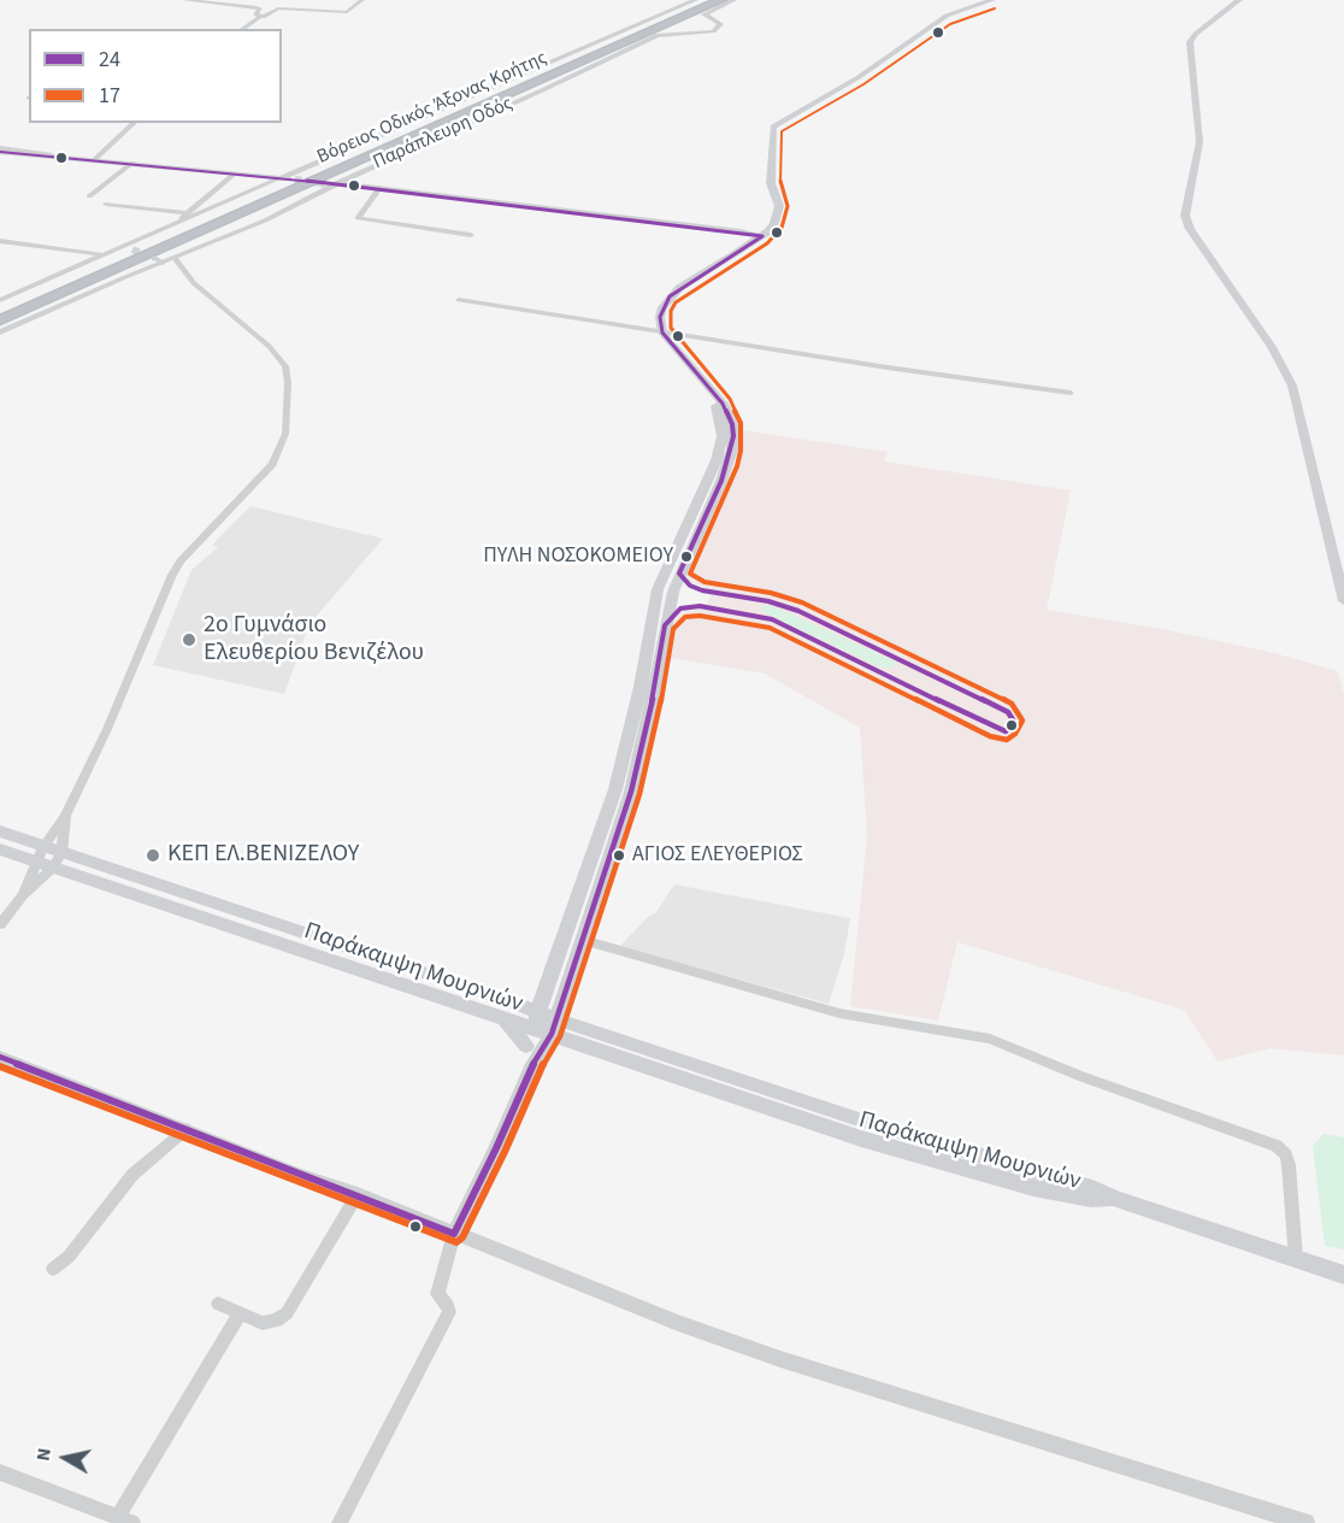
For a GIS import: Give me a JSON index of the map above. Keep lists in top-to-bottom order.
{
  "streets": {
    "highway": ["Βόρειος Οδικός Άξονας Κρήτης"],
    "main road": ["Παράκαμψη Μουρνιών"],
    "street": ["Παράπλευρη Οδός"]
  },
  "crossings": [
    ["Βόρειος Οδικός Άξονας Κρήτης", "Παράπλευρη Οδός"]
  ],
  "places": [
    "ΠΥΛΗ ΝΟΣΟΚΟΜΕΙΟΥ",
    "2ο Γυμνάσιο Ελευθερίου Βενιζέλου",
    "ΚΕΠ ΕΛ.ΒΕΝΙΖΕΛΟΥ",
    "ΑΓΙΟΣ ΕΛΕΥΘΕΡΙΟΣ"
  ],
  "lines": ["transit line 17", "transit line 24"],
  "legend": ["24", "17"],
  "north": "left"
}
